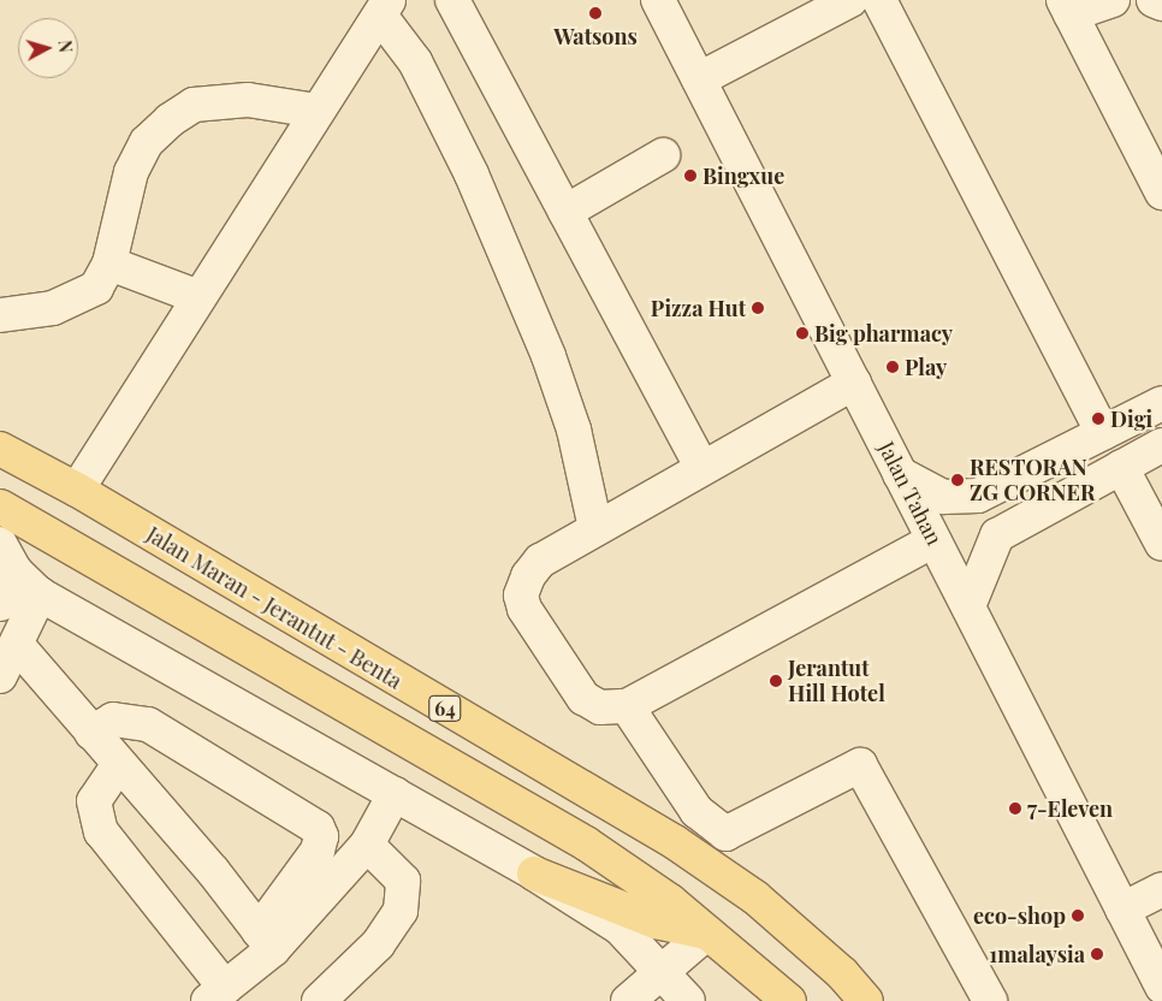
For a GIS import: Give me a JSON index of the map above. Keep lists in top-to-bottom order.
{
  "streets": {
    "main road": ["Jalan Maran - Jerantut - Benta", "64"],
    "street": ["Jalan Tahan"]
  },
  "places": [
    "Watsons",
    "Bingxue",
    "Pizza Hut",
    "Big pharmacy",
    "Play",
    "Digi",
    "RESTORAN ZG CORNER",
    "Jerantut Hill Hotel",
    "7-Eleven",
    "eco-shop",
    "1malaysia"
  ],
  "north": "right"
}
